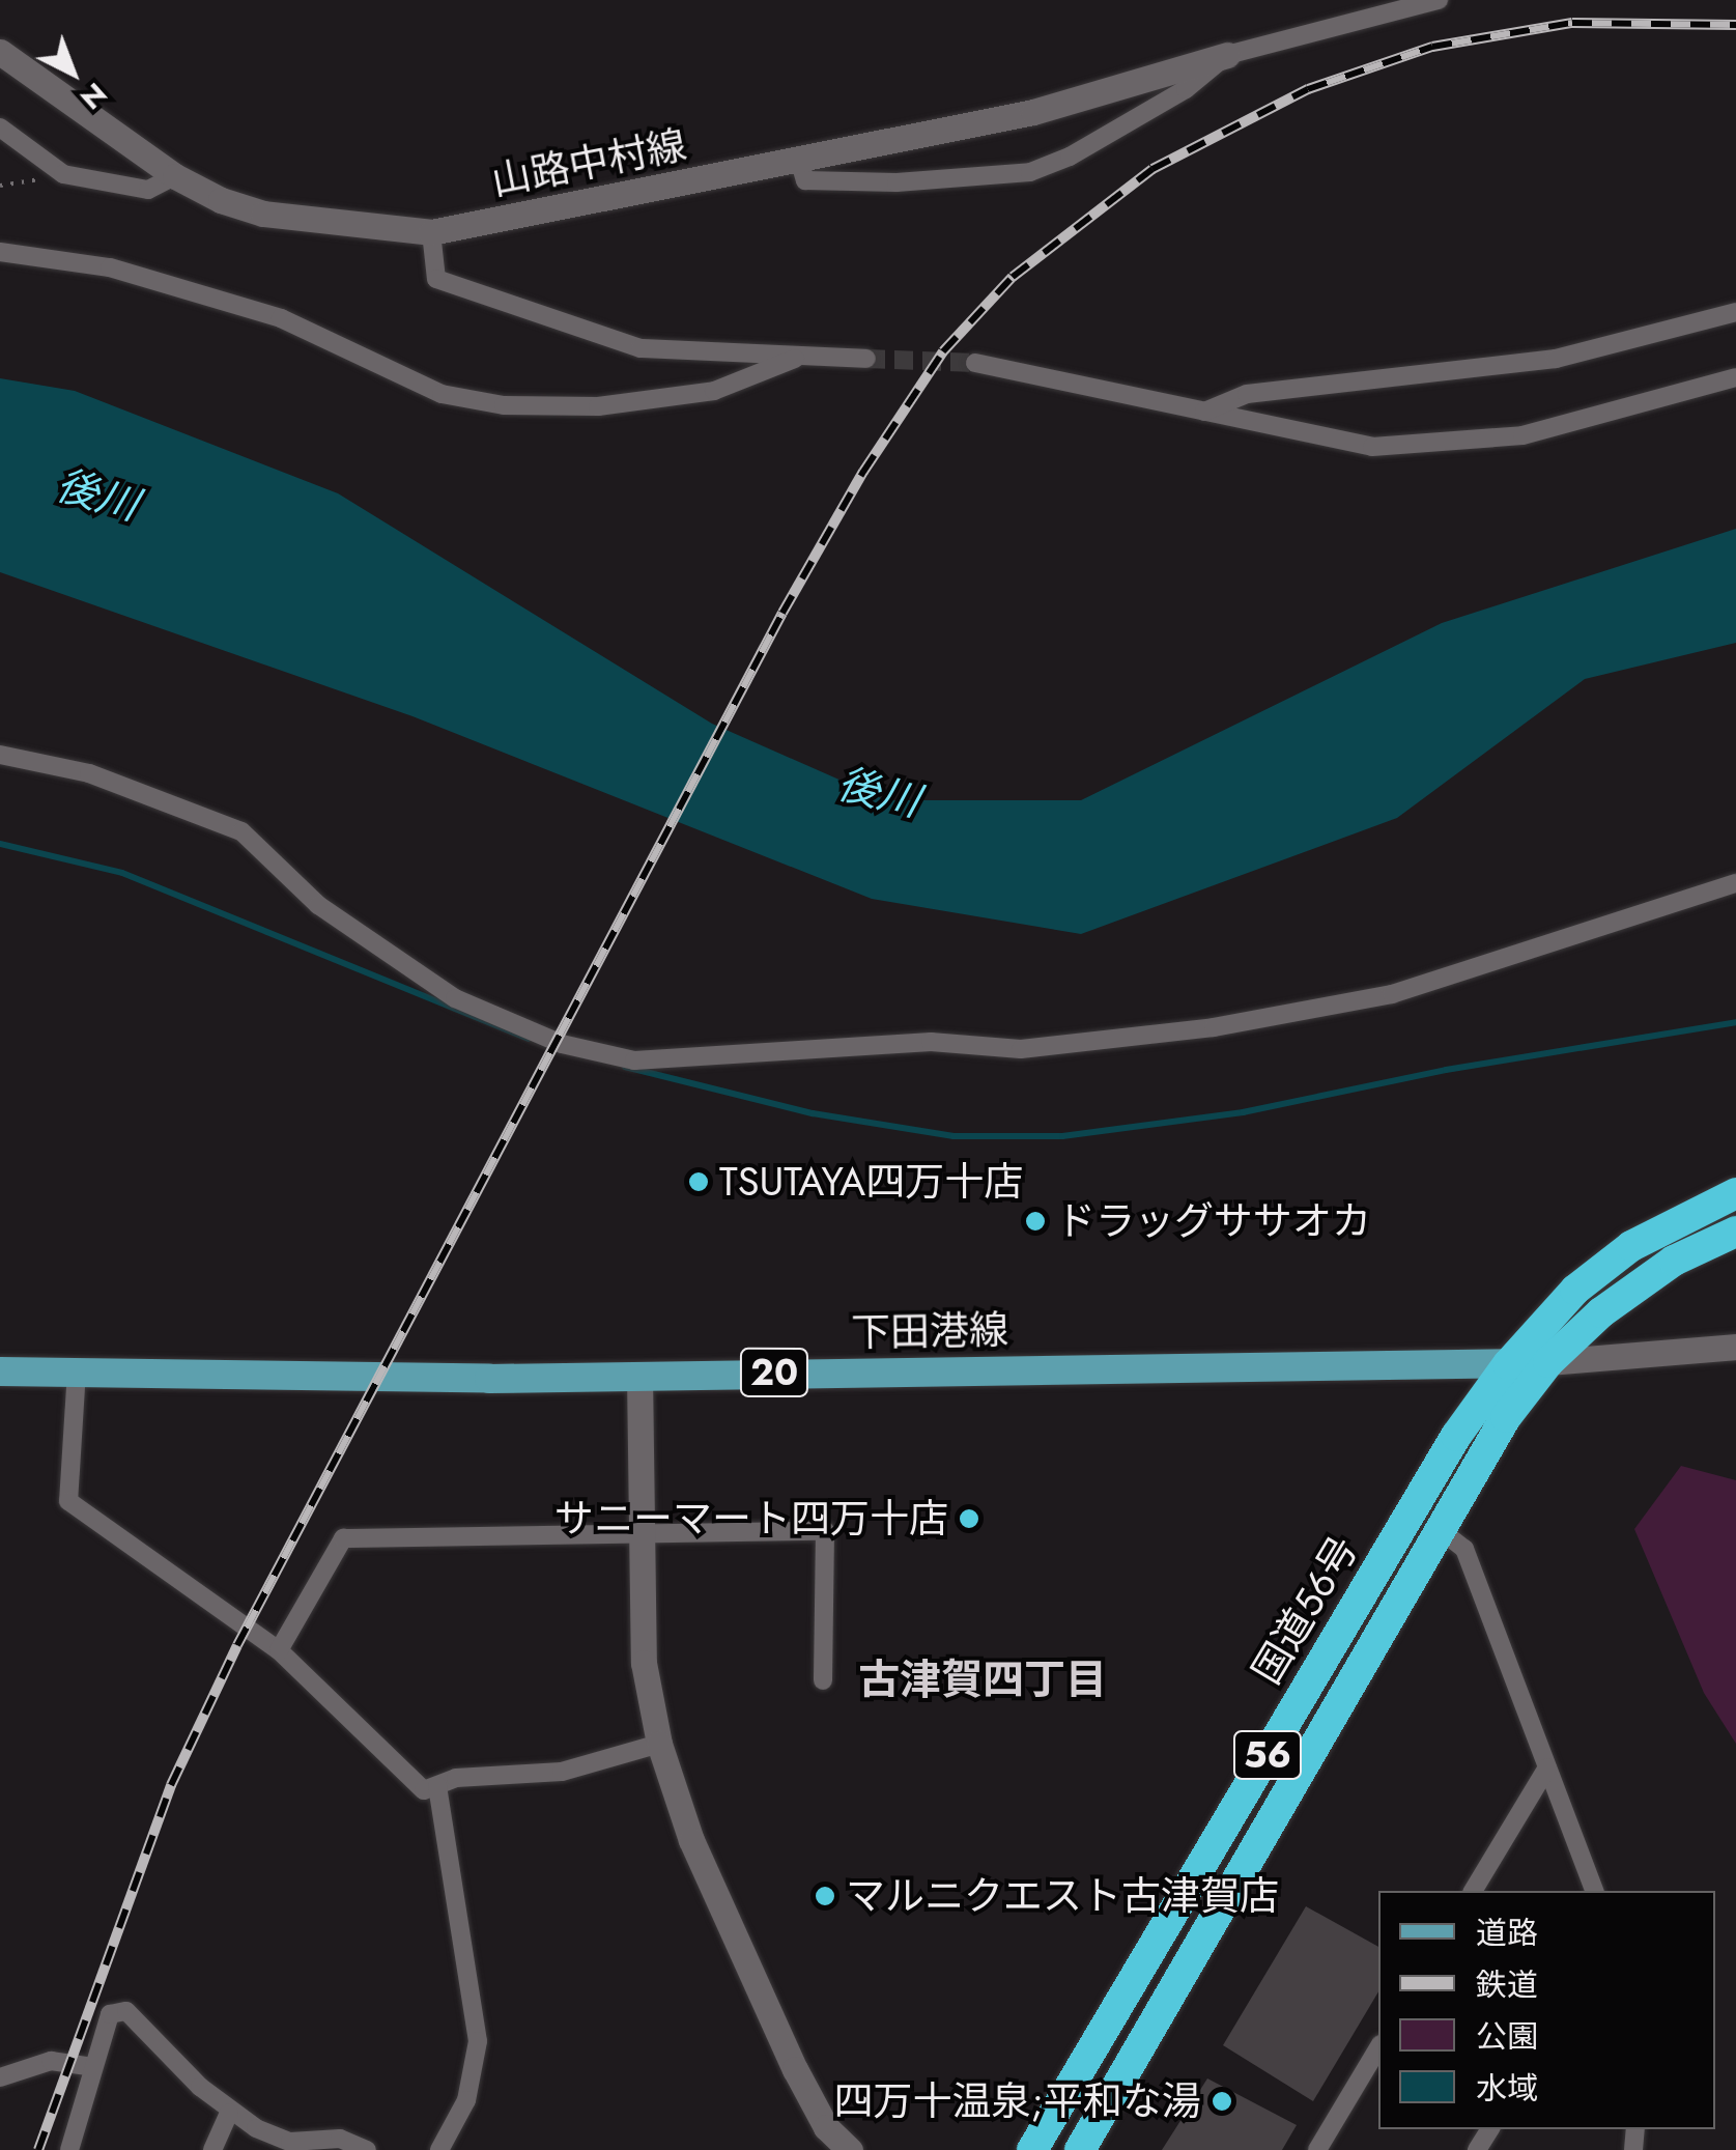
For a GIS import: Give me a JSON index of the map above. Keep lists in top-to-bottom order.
{
  "streets": {
    "highway": ["国道56号", "56"],
    "main road": ["山路中村線", "下田港線", "20"]
  },
  "crossings": [
    ["下田港線", "国道56号"]
  ],
  "districts": ["古津賀四丁目"],
  "water": ["後川"],
  "places": [
    "TSUTAYA四万十店",
    "ドラッグササオカ",
    "サニーマート四万十店",
    "マルニクエスト古津賀店",
    "四万十温泉;平和な湯"
  ],
  "legend": [
    "道路",
    "鉄道",
    "公園",
    "水域"
  ],
  "north": "bottom right"
}
